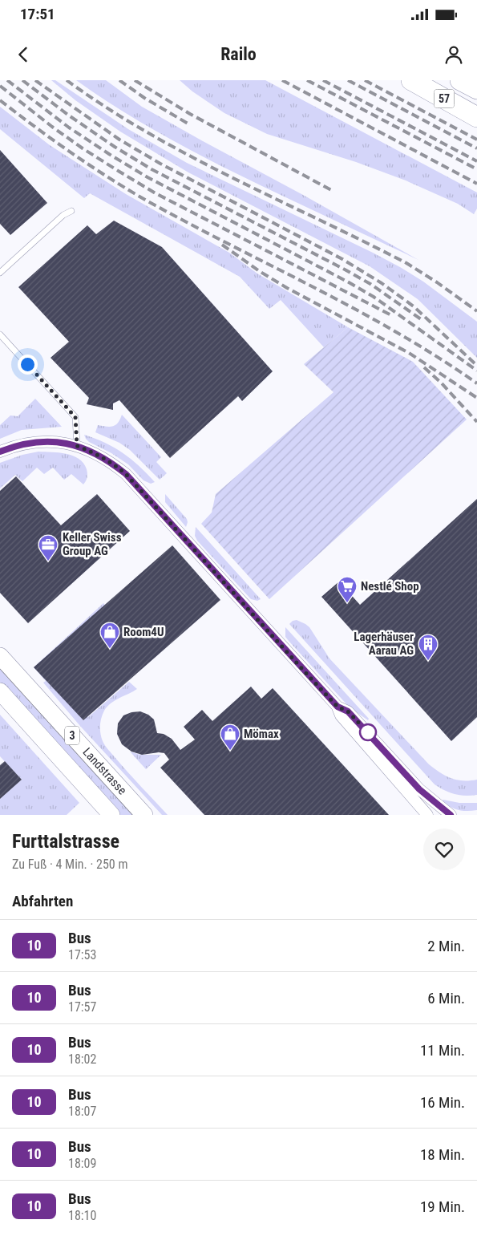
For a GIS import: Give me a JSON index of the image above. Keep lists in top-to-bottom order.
{
  "streets": {
    "highway": ["57"],
    "main road": ["3", "Landstrasse"]
  },
  "places": {
    "office": ["Keller Swiss Group AG"],
    "supermarket": ["Nestlé Shop"],
    "shop": ["Room4U", "Mömax"],
    "building": ["Lagerhäuser Aarau AG"]
  },
  "lines": ["bus line 10"],
  "page": {
    "status": "17:51",
    "header": "Railo",
    "heading": [
      ["Furttalstrasse", "Zu Fuß · 4 Min. · 250 m"],
      "Abfahrten"
    ],
    "list": [
      {
        "mark": "10",
        "name": "Bus",
        "note": "17:53",
        "value": "2 Min."
      },
      {
        "mark": "10",
        "name": "Bus",
        "note": "17:57",
        "value": "6 Min."
      },
      {
        "mark": "10",
        "name": "Bus",
        "note": "18:02",
        "value": "11 Min."
      },
      {
        "mark": "10",
        "name": "Bus",
        "note": "18:07",
        "value": "16 Min."
      },
      {
        "mark": "10",
        "name": "Bus",
        "note": "18:09",
        "value": "18 Min."
      },
      {
        "mark": "10",
        "name": "Bus",
        "note": "18:10",
        "value": "19 Min."
      }
    ]
  }
}
